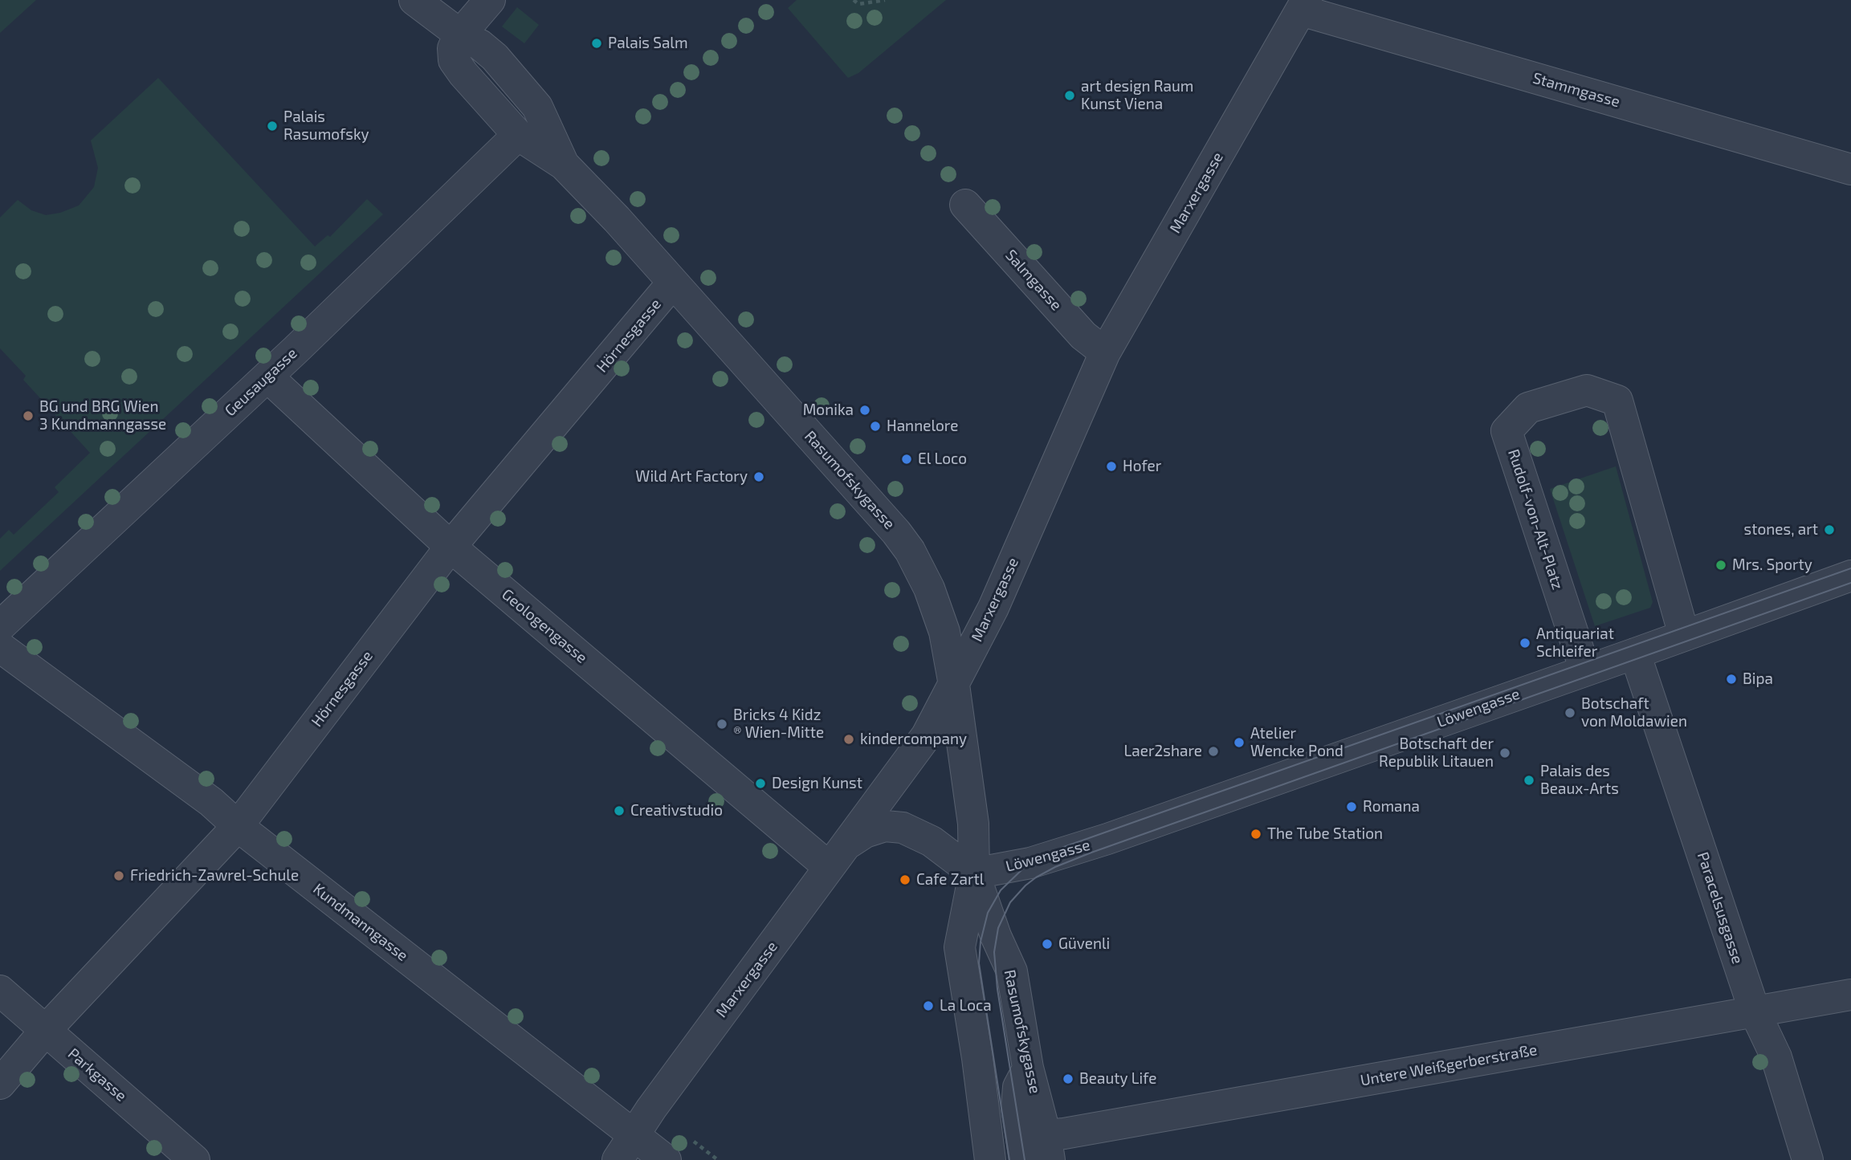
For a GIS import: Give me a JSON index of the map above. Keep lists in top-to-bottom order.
{
  "streets": {
    "street": [
      "Stammgasse",
      "Marxergasse",
      "Salmgasse",
      "Hörnesgasse",
      "Geusaugasse",
      "Rasumofskygasse",
      "Rudolf-von-Alt-Platz",
      "Geologengasse",
      "Löwengasse",
      "Paracelsusgasse",
      "Kundmanngasse",
      "Untere Weißgerberstraße",
      "Parkgasse"
    ]
  },
  "crossings": [
    ["Stammgasse", "Marxergasse"],
    ["Marxergasse", "Salmgasse"],
    ["Marxergasse", "Rasumofskygasse"],
    ["Marxergasse", "Geologengasse"],
    ["Marxergasse", "Kundmanngasse"],
    ["Hörnesgasse", "Rasumofskygasse"],
    ["Hörnesgasse", "Geologengasse"],
    ["Hörnesgasse", "Kundmanngasse"],
    ["Hörnesgasse", "Parkgasse"],
    ["Geusaugasse", "Rasumofskygasse"],
    ["Geusaugasse", "Geologengasse"],
    ["Rasumofskygasse", "Löwengasse"],
    ["Rasumofskygasse", "Untere Weißgerberstraße"],
    ["Rudolf-von-Alt-Platz", "Löwengasse"],
    ["Löwengasse", "Paracelsusgasse"],
    ["Paracelsusgasse", "Untere Weißgerberstraße"]
  ],
  "places": [
    "Palais Salm",
    "art design Raum Kunst Viena",
    "Palais Rasumofsky",
    "Monika",
    "BG und BRG Wien 3 Kundmanngasse",
    "Hannelore",
    "El Loco",
    "Hofer",
    "Wild Art Factory",
    "stones, art",
    "Mrs. Sporty",
    "Antiquariat Schleifer",
    "Bipa",
    "Botschaft von Moldawien",
    "Bricks 4 Kidz ® Wien-Mitte",
    "kindercompany",
    "Atelier Wencke Pond",
    "Laer2share",
    "Botschaft der Republik Litauen",
    "Palais des Beaux-Arts",
    "Design Kunst",
    "Romana",
    "Creativstudio",
    "The Tube Station",
    "Friedrich-Zawrel-Schule",
    "Cafe Zartl",
    "Güvenli",
    "La Loca",
    "Beauty Life"
  ]
}
